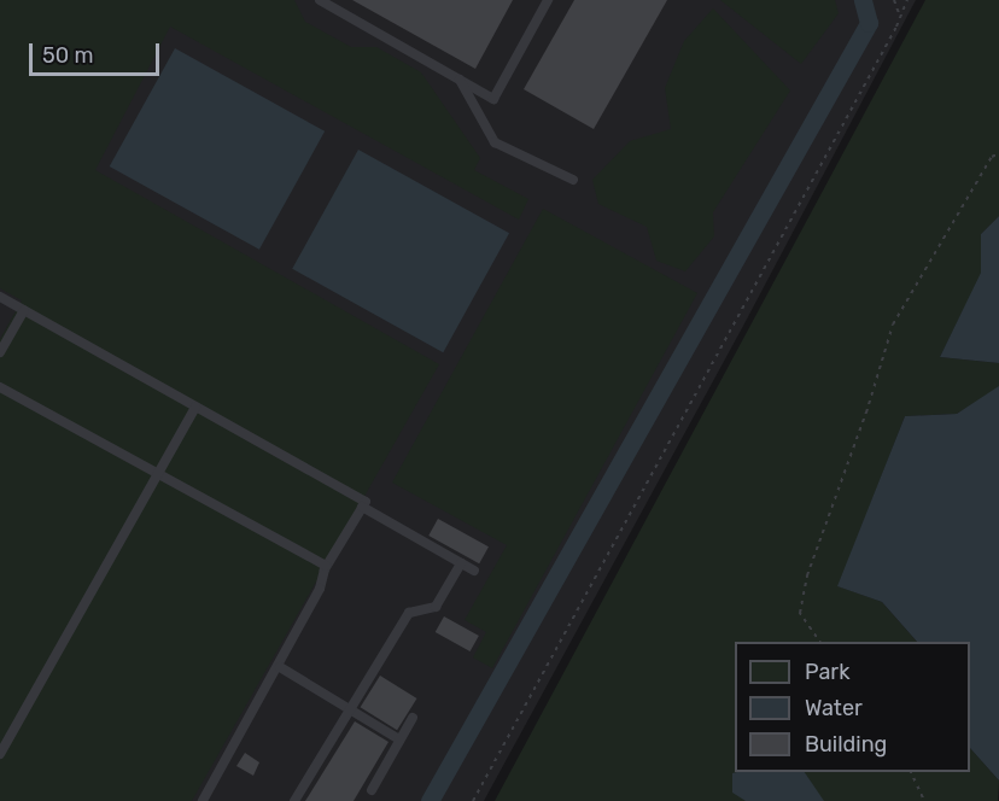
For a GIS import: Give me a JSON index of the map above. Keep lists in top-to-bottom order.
{
  "legend": ["Park", "Water", "Building"],
  "scale_bar": "50 m"
}
